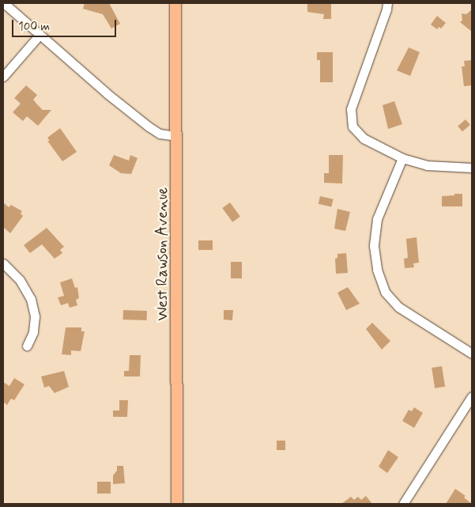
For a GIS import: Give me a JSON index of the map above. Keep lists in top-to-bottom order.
{
  "streets": {
    "main road": ["West Rawson Avenue"]
  },
  "scale_bar": "100 m"
}
